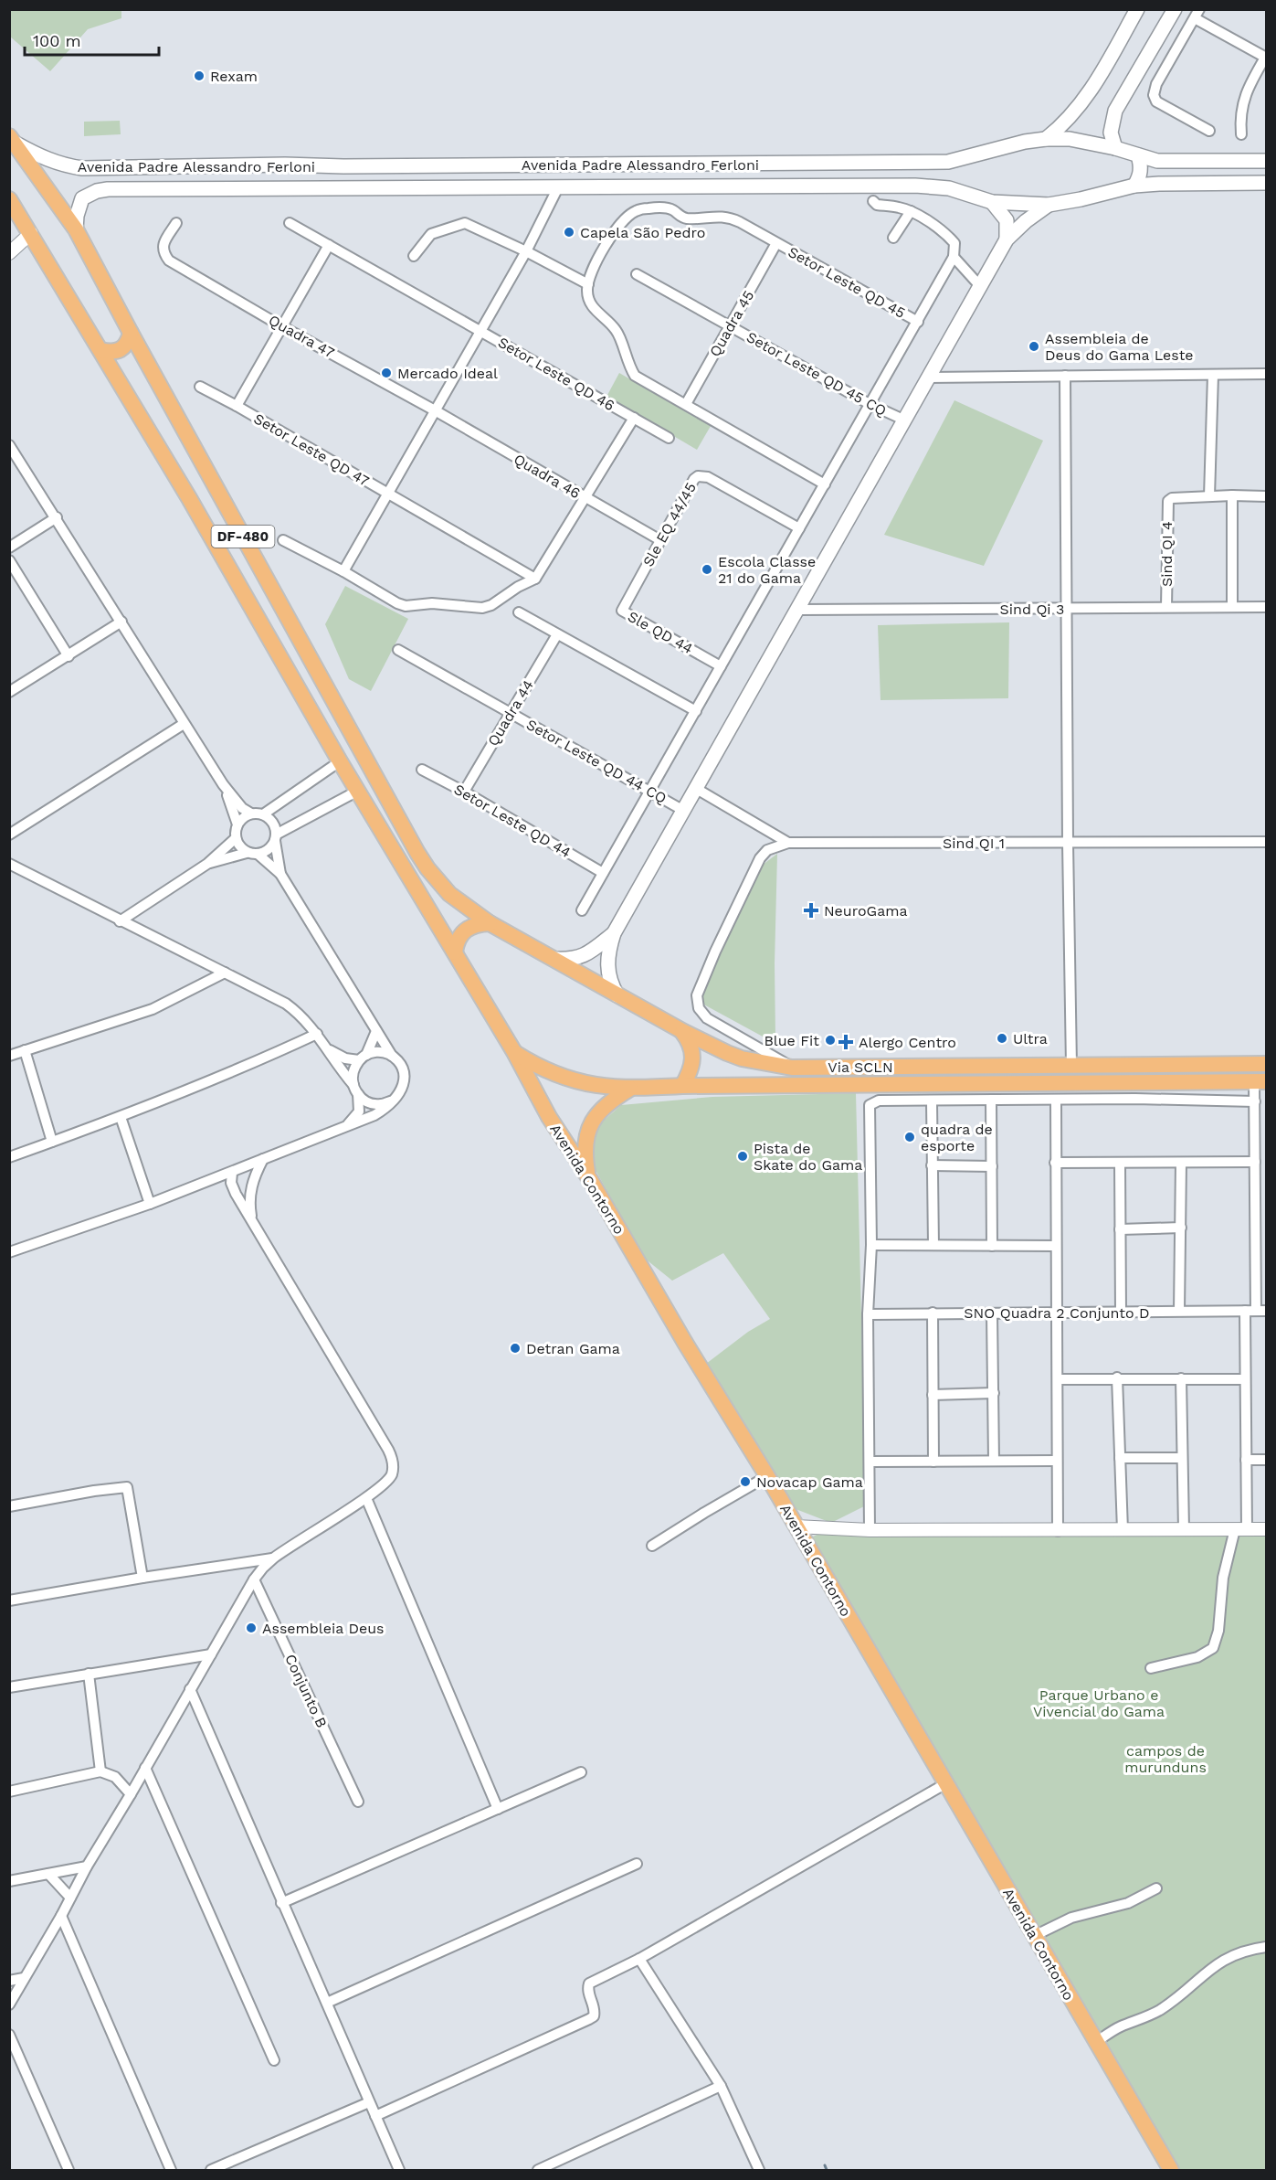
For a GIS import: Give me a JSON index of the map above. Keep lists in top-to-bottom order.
{
  "streets": {
    "main road": [
      "Avenida Padre Alessandro Ferloni",
      "DF-480",
      "Via SCLN",
      "Avenida Contorno"
    ],
    "street": [
      "Setor Leste QD 45",
      "Quadra 45",
      "Quadra 47",
      "Setor Leste QD 46",
      "Setor Leste QD 45 CQ",
      "Setor Leste QD 47",
      "Quadra 46",
      "Sle EQ 44/45",
      "Sind QI 4",
      "Sind Qi 3",
      "Sle QD 44",
      "Quadra 44",
      "Setor Leste QD 44 CQ",
      "Setor Leste QD 44",
      "Sind QI 1",
      "SNO Quadra 2 Conjunto D",
      "Conjunto B"
    ]
  },
  "crossings": [
    ["Avenida Padre Alessandro Ferloni", "DF-480"],
    ["Setor Leste QD 45", "Quadra 45"],
    ["Setor Leste QD 45", "Setor Leste QD 45 CQ"],
    ["Setor Leste QD 45", "Sle EQ 44/45"],
    ["Setor Leste QD 45", "Sle QD 44"],
    ["Setor Leste QD 45", "Setor Leste QD 44 CQ"],
    ["Setor Leste QD 45", "Setor Leste QD 44"],
    ["Quadra 45", "Setor Leste QD 45 CQ"],
    ["Quadra 47", "Setor Leste QD 47"],
    ["Quadra 47", "Quadra 46"],
    ["Quadra 46", "Sle EQ 44/45"],
    ["Sle EQ 44/45", "Sle QD 44"],
    ["DF-480", "Via SCLN"],
    ["DF-480", "Avenida Contorno"],
    ["Sind QI 4", "Sind Qi 3"],
    ["Quadra 44", "Setor Leste QD 44 CQ"],
    ["Quadra 44", "Setor Leste QD 44"],
    ["Via SCLN", "Avenida Contorno"]
  ],
  "parks": ["Parque Urbano e Vivencial do Gama", "campos de murunduns"],
  "places": {
    "other": [
      "Rexam",
      "Capela São Pedro",
      "Assembleia de Deus do Gama Leste",
      "Mercado Ideal",
      "Escola Classe 21 do Gama",
      "Ultra",
      "Blue Fit",
      "quadra de esporte",
      "Pista de Skate do Gama",
      "Detran Gama",
      "Novacap Gama",
      "Assembleia Deus"
    ],
    "health": ["NeuroGama", "Alergo Centro"]
  },
  "scale_bar": "100 m"
}
